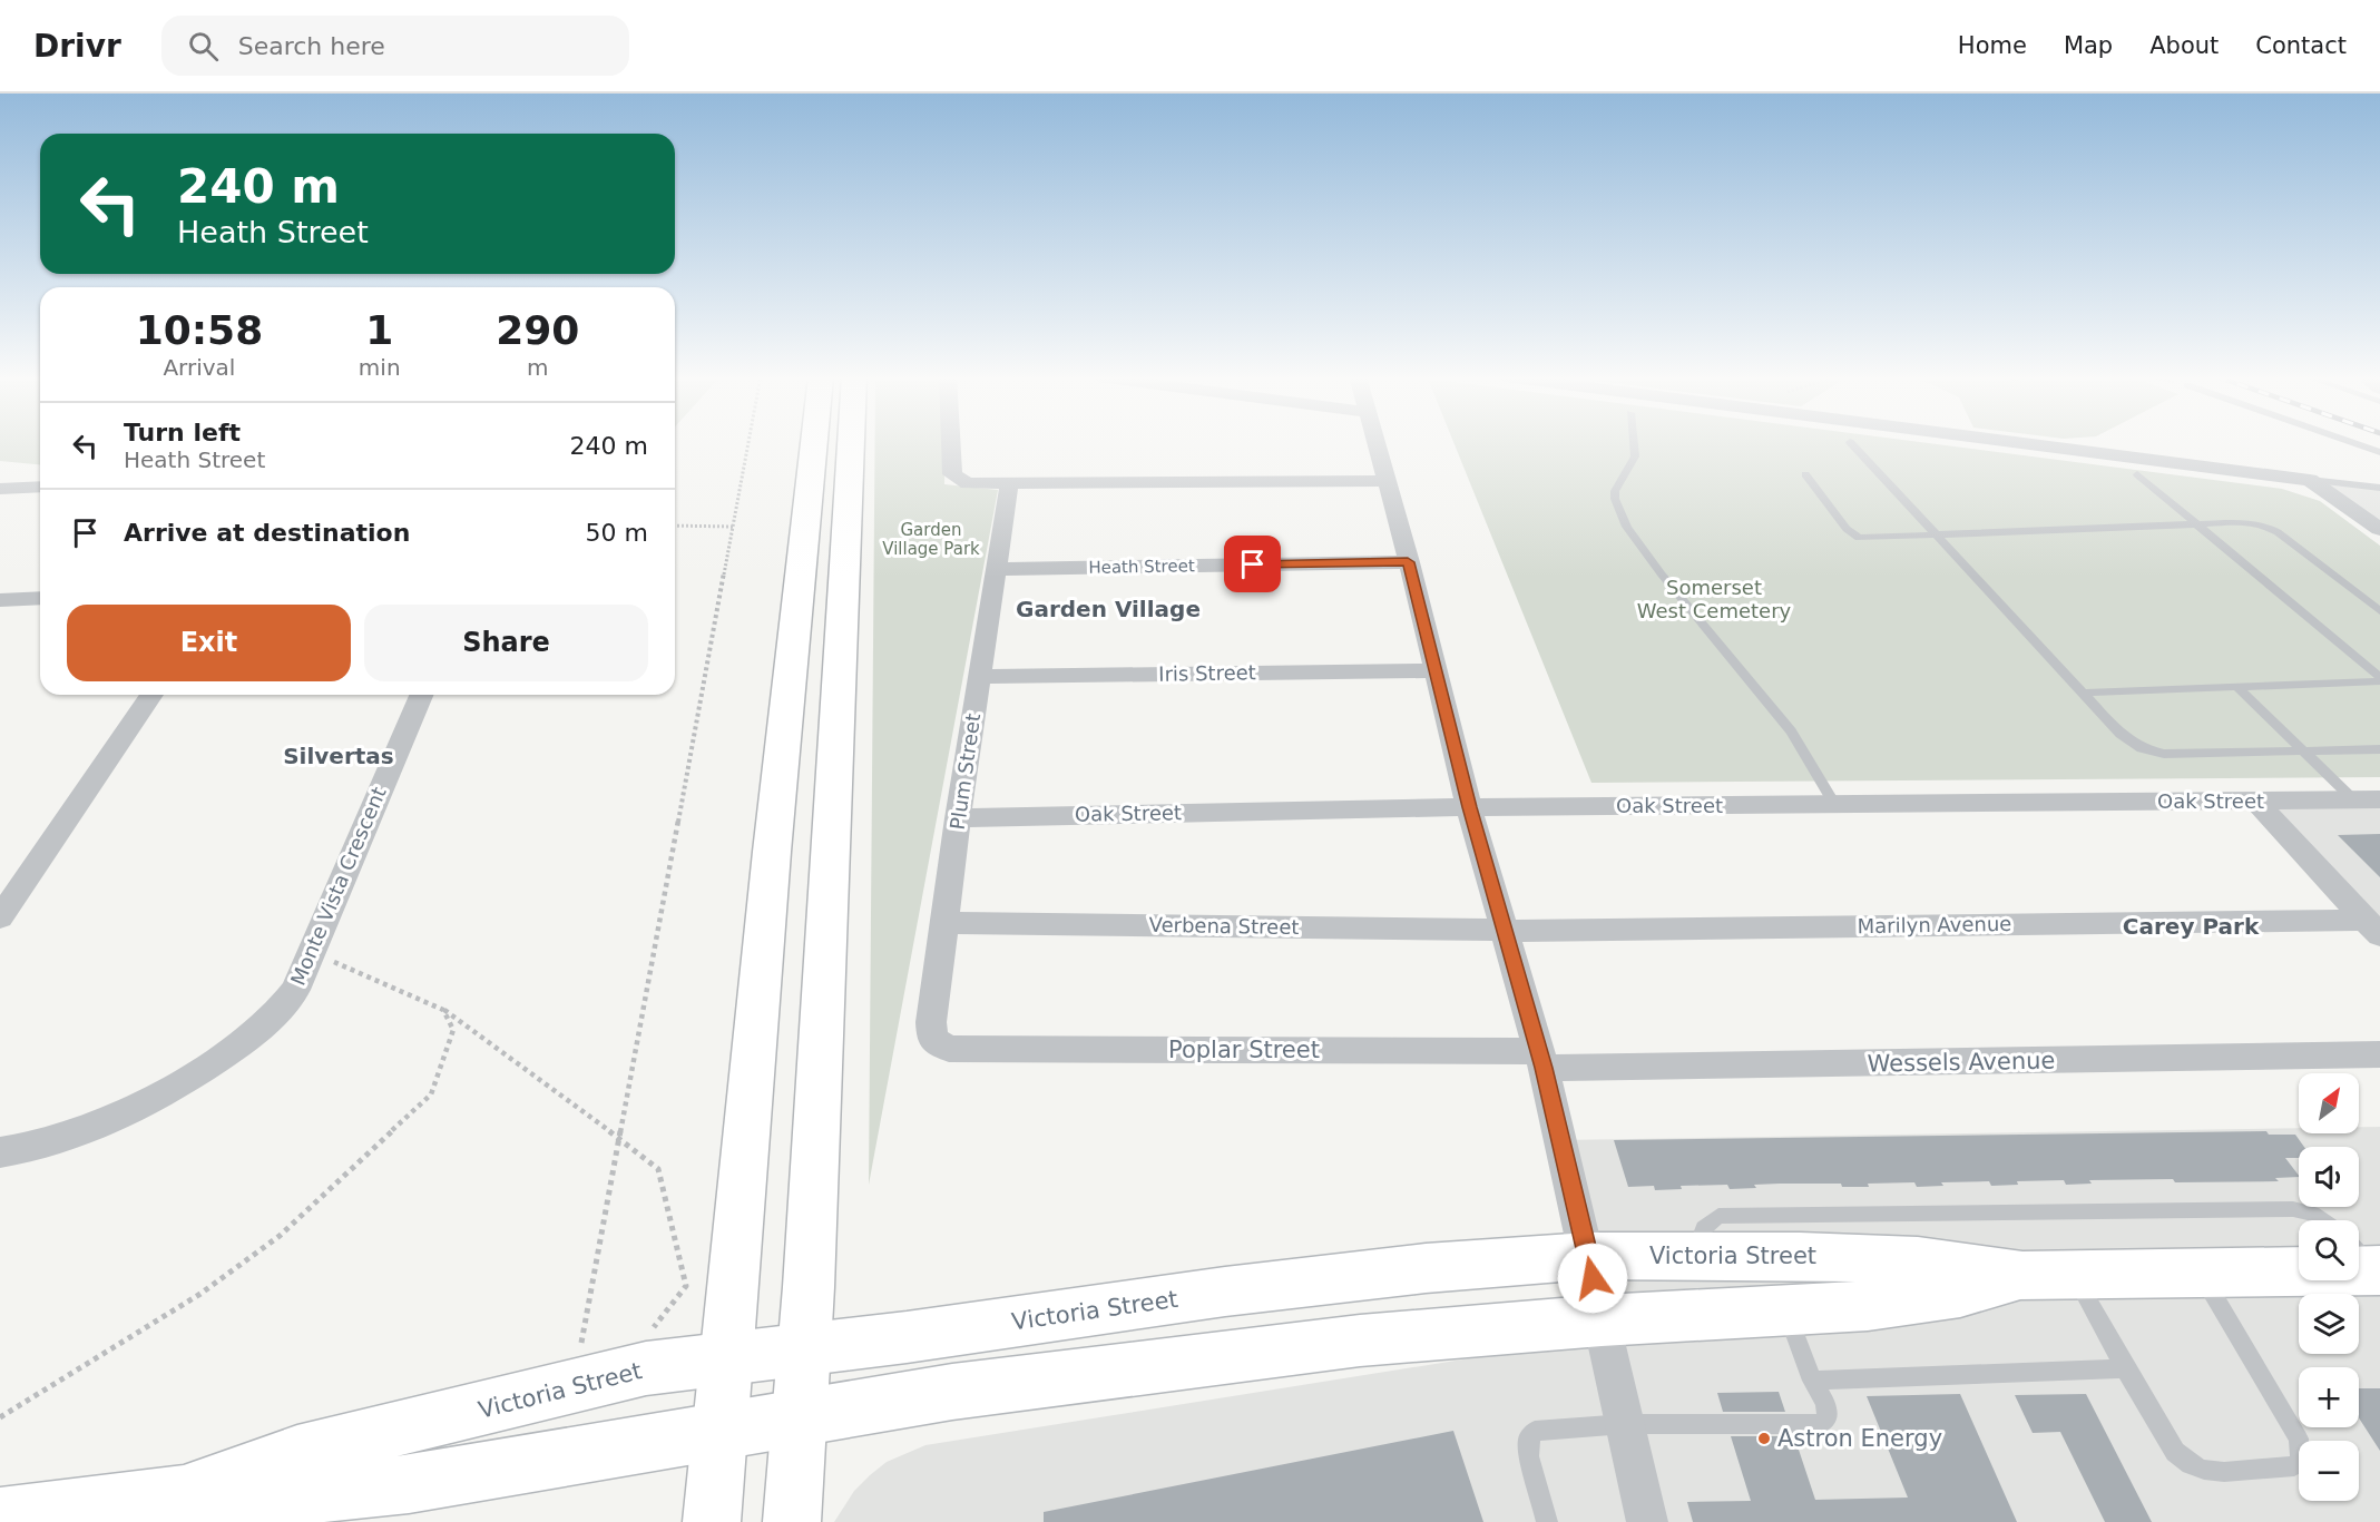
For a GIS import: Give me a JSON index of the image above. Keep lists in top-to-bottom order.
{
  "streets": {
    "main road": ["Victoria Street"],
    "street": [
      "Heath Street",
      "Iris Street",
      "Plum Street",
      "Oak Street",
      "Monte Vista Crescent",
      "Marilyn Avenue",
      "Verbena Street",
      "Poplar Street",
      "Wessels Avenue"
    ]
  },
  "crossings": [
    ["Heath Street", "Plum Street"],
    ["Iris Street", "Plum Street"],
    ["Plum Street", "Oak Street"],
    ["Plum Street", "Verbena Street"],
    ["Plum Street", "Poplar Street"],
    ["Marilyn Avenue", "Verbena Street"],
    ["Poplar Street", "Wessels Avenue"]
  ],
  "districts": ["Garden Village", "Silvertas", "Carey Park"],
  "parks": ["Garden Village Park", "Somerset West Cemetery"],
  "places": ["Astron Energy"],
  "north": "top right",
  "page": {
    "header": "Drivr",
    "search": "Search here",
    "nav": [
      "Home",
      "Map",
      "About",
      "Contact"
    ],
    "turn": ["240 m", "Heath Street"],
    "eta": [
      "10:58",
      "Arrival",
      "1",
      "min",
      "290",
      "m"
    ],
    "list": [
      {
        "name": "Turn left",
        "note": "Heath Street",
        "value": "240 m"
      },
      {
        "name": "Arrive at destination",
        "value": "50 m"
      }
    ],
    "buttons": ["Exit", "Share"],
    "map_buttons": ["+", "−"]
  }
}
